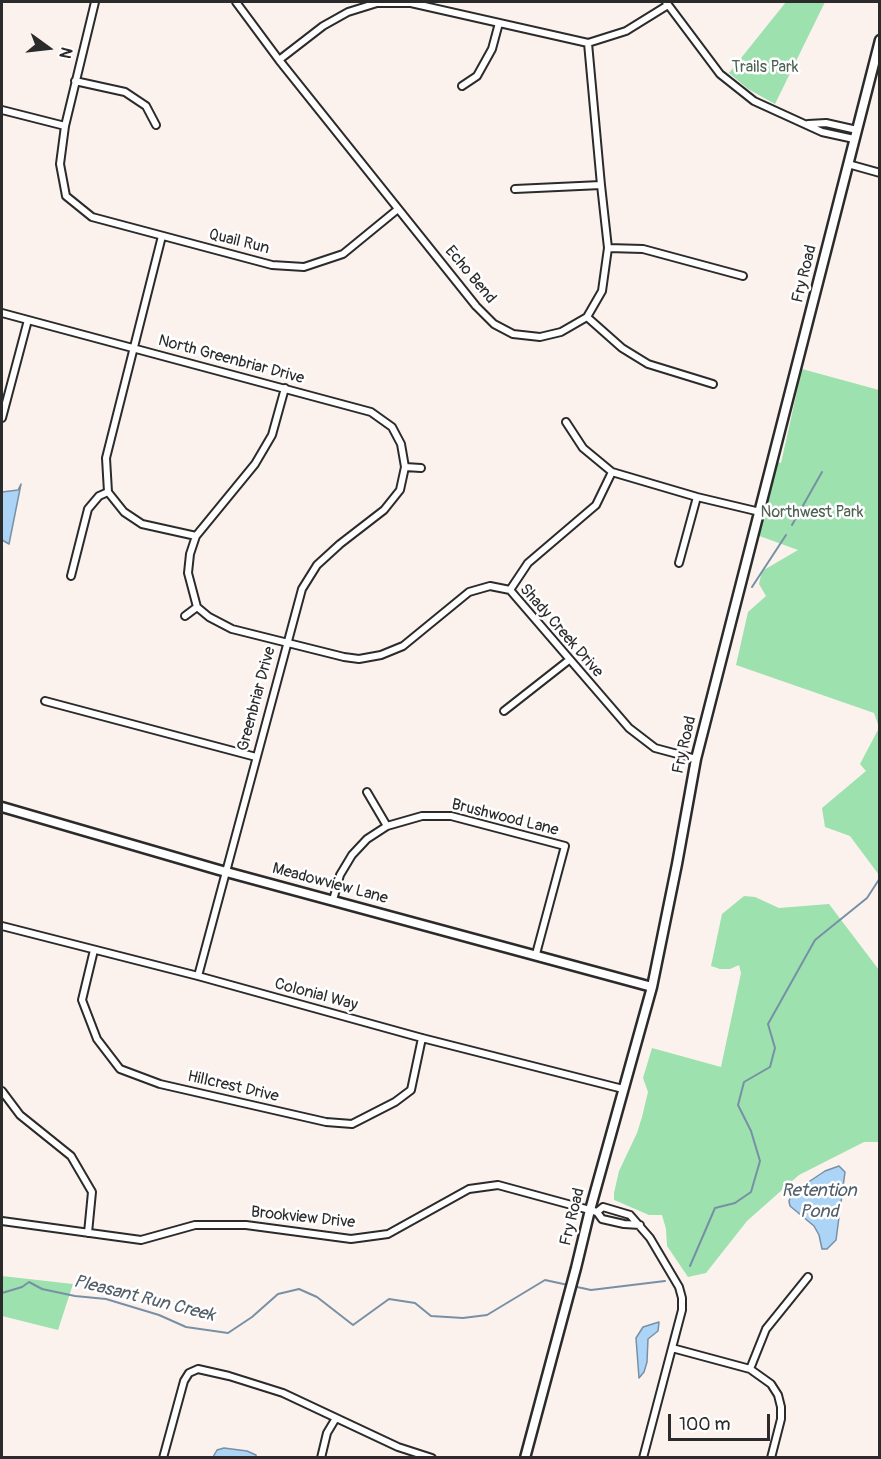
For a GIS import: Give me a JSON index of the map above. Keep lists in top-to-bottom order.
{
  "streets": {
    "street": [
      "Quail Run",
      "Fry Road",
      "Echo Bend",
      "North Greenbriar Drive",
      "Shady Creek Drive",
      "Greenbriar Drive",
      "Brushwood Lane",
      "Meadowview Lane",
      "Colonial Way",
      "Hillcrest Drive",
      "Brookview Drive"
    ]
  },
  "crossings": [
    ["Quail Run", "Echo Bend"],
    ["Fry Road", "Shady Creek Drive"],
    ["Fry Road", "Meadowview Lane"],
    ["Fry Road", "Colonial Way"],
    ["Fry Road", "Brookview Drive"],
    ["North Greenbriar Drive", "Greenbriar Drive"],
    ["Shady Creek Drive", "Greenbriar Drive"],
    ["Greenbriar Drive", "Meadowview Lane"],
    ["Greenbriar Drive", "Colonial Way"],
    ["Brushwood Lane", "Meadowview Lane"],
    ["Colonial Way", "Hillcrest Drive"]
  ],
  "water": ["Retention Pond", "Pleasant Run Creek"],
  "parks": ["Trails Park", "Northwest Park"],
  "scale_bar": "100 m",
  "north": "right"
}
